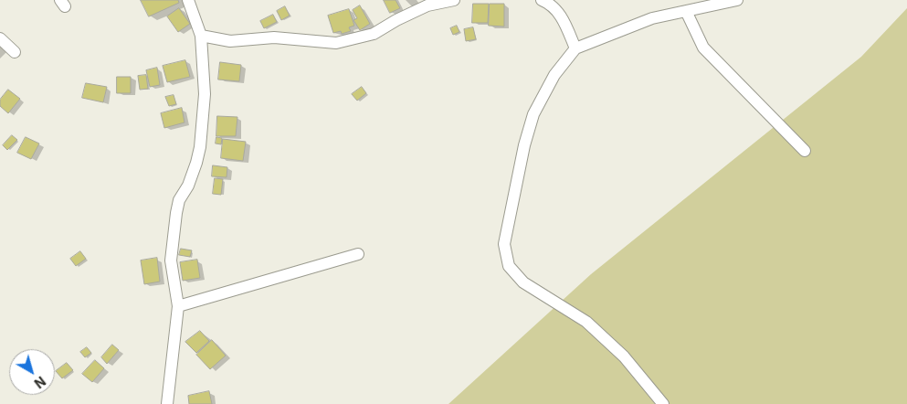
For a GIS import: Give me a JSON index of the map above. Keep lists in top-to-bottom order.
{
  "north": "bottom right"
}
